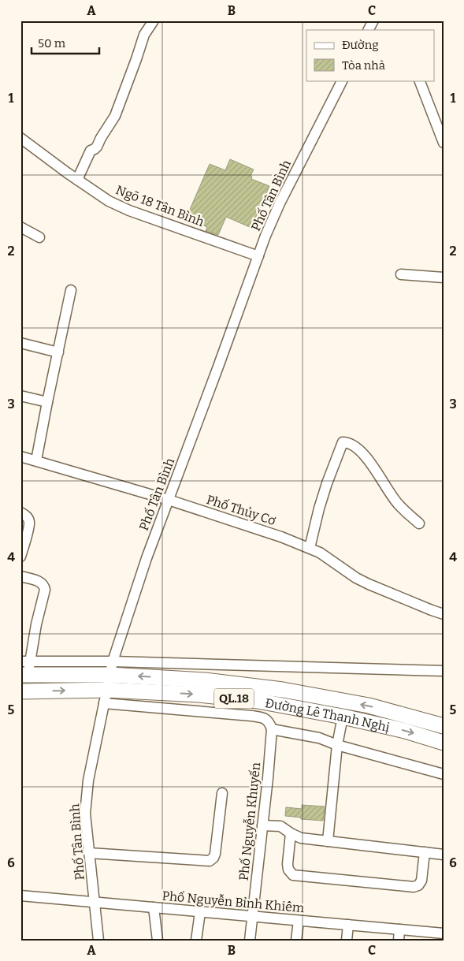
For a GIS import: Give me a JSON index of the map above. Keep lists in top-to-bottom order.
{
  "streets": {
    "highway": ["QL.18", "Đường Lê Thanh Nghị"],
    "street": [
      "Phố Tân Bình",
      "Ngõ 18 Tân Bình",
      "Phố Thủy Cơ",
      "Phố Nguyễn Khuyến",
      "Phố Nguyễn Bỉnh Khiêm"
    ]
  },
  "crossings": [
    ["Phố Tân Bình", "Ngõ 18 Tân Bình"],
    ["Phố Tân Bình", "Phố Thủy Cơ"],
    ["Phố Tân Bình", "Đường Lê Thanh Nghị"],
    ["Phố Tân Bình", "Phố Nguyễn Bỉnh Khiêm"],
    ["Phố Nguyễn Khuyến", "Phố Nguyễn Bỉnh Khiêm"]
  ],
  "legend": ["Đường", "Tòa nhà"],
  "scale_bar": "50 m",
  "grid": {
    "columns": ["A", "B", "C"],
    "rows": [
      "1",
      "2",
      "3",
      "4",
      "5",
      "6"
    ]
  }
}
